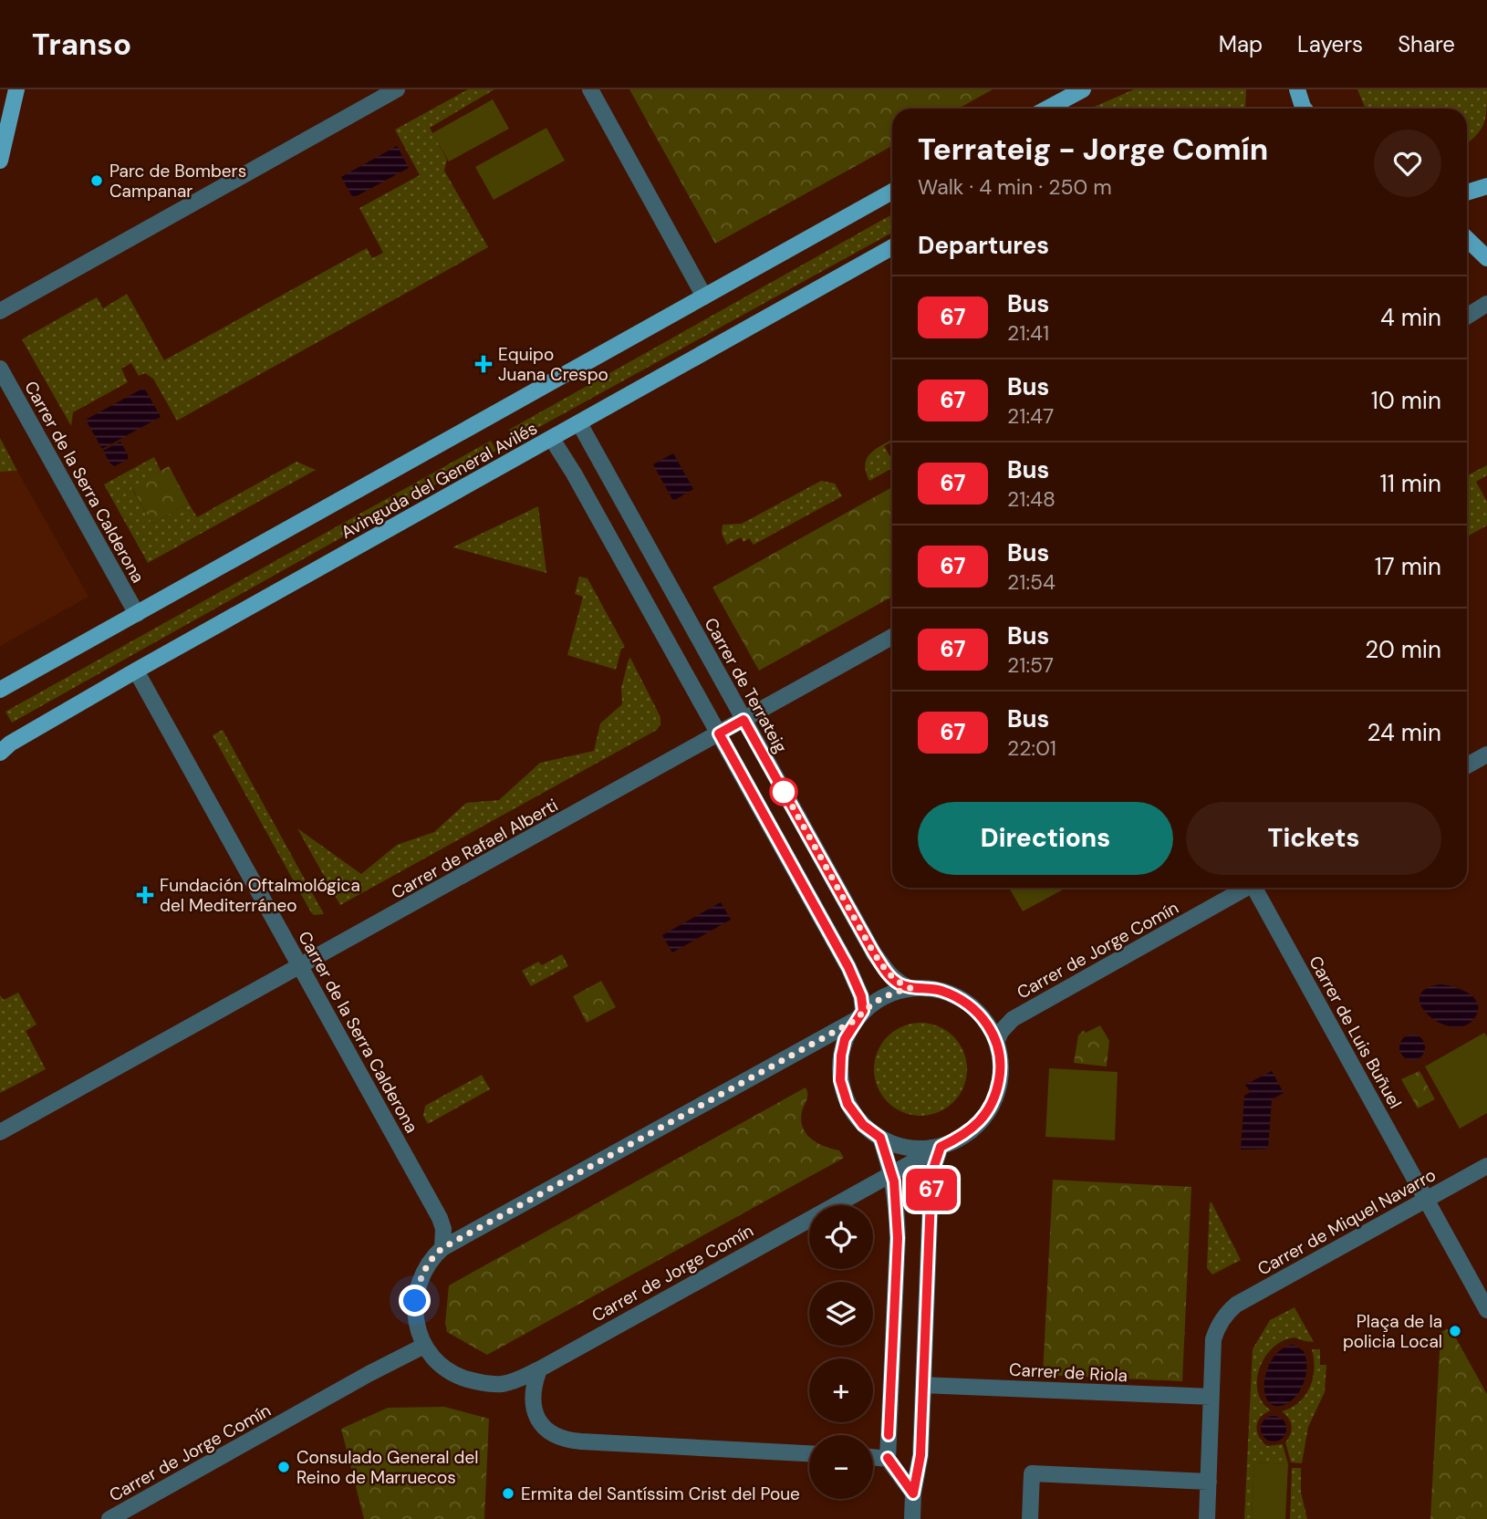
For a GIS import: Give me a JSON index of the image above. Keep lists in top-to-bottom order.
{
  "streets": {
    "main road": ["Avinguda del General Avilés"],
    "street": [
      "Carrer de la Serra Calderona",
      "Carrer de Terrateig",
      "Carrer de Rafael Alberti",
      "Carrer de Jorge Comín",
      "Carrer de Luis Buñuel",
      "Carrer de Miquel Navarro",
      "Carrer de Riola"
    ]
  },
  "crossings": [
    ["Avinguda del General Avilés", "Carrer de la Serra Calderona"],
    ["Avinguda del General Avilés", "Carrer de Terrateig"],
    ["Carrer de la Serra Calderona", "Carrer de Rafael Alberti"],
    ["Carrer de la Serra Calderona", "Carrer de Jorge Comín"],
    ["Carrer de Terrateig", "Carrer de Rafael Alberti"],
    ["Carrer de Terrateig", "Carrer de Jorge Comín"],
    ["Carrer de Luis Buñuel", "Carrer de Miquel Navarro"],
    ["Carrer de Miquel Navarro", "Carrer de Riola"]
  ],
  "places": {
    "other": [
      "Parc de Bombers Campanar",
      "Plaça de la policia Local",
      "Consulado General del Reino de Marruecos",
      "Ermita del Santíssim Crist del Poue"
    ],
    "health": ["Equipo Juana Crespo", "Fundación Oftalmológica del Mediterráneo"]
  },
  "lines": ["bus line 67"],
  "page": {
    "header": "Transo",
    "nav": ["Map", "Layers", "Share"],
    "on_map": "67",
    "heading": [
      ["Terrateig - Jorge Comín", "Walk · 4 min · 250 m"],
      "Departures"
    ],
    "list": [
      {
        "mark": "67",
        "name": "Bus",
        "note": "21:41",
        "value": "4 min"
      },
      {
        "mark": "67",
        "name": "Bus",
        "note": "21:47",
        "value": "10 min"
      },
      {
        "mark": "67",
        "name": "Bus",
        "note": "21:48",
        "value": "11 min"
      },
      {
        "mark": "67",
        "name": "Bus",
        "note": "21:54",
        "value": "17 min"
      },
      {
        "mark": "67",
        "name": "Bus",
        "note": "21:57",
        "value": "20 min"
      },
      {
        "mark": "67",
        "name": "Bus",
        "note": "22:01",
        "value": "24 min"
      }
    ],
    "buttons": ["Directions", "Tickets"],
    "map_buttons": ["+", "−"]
  }
}
